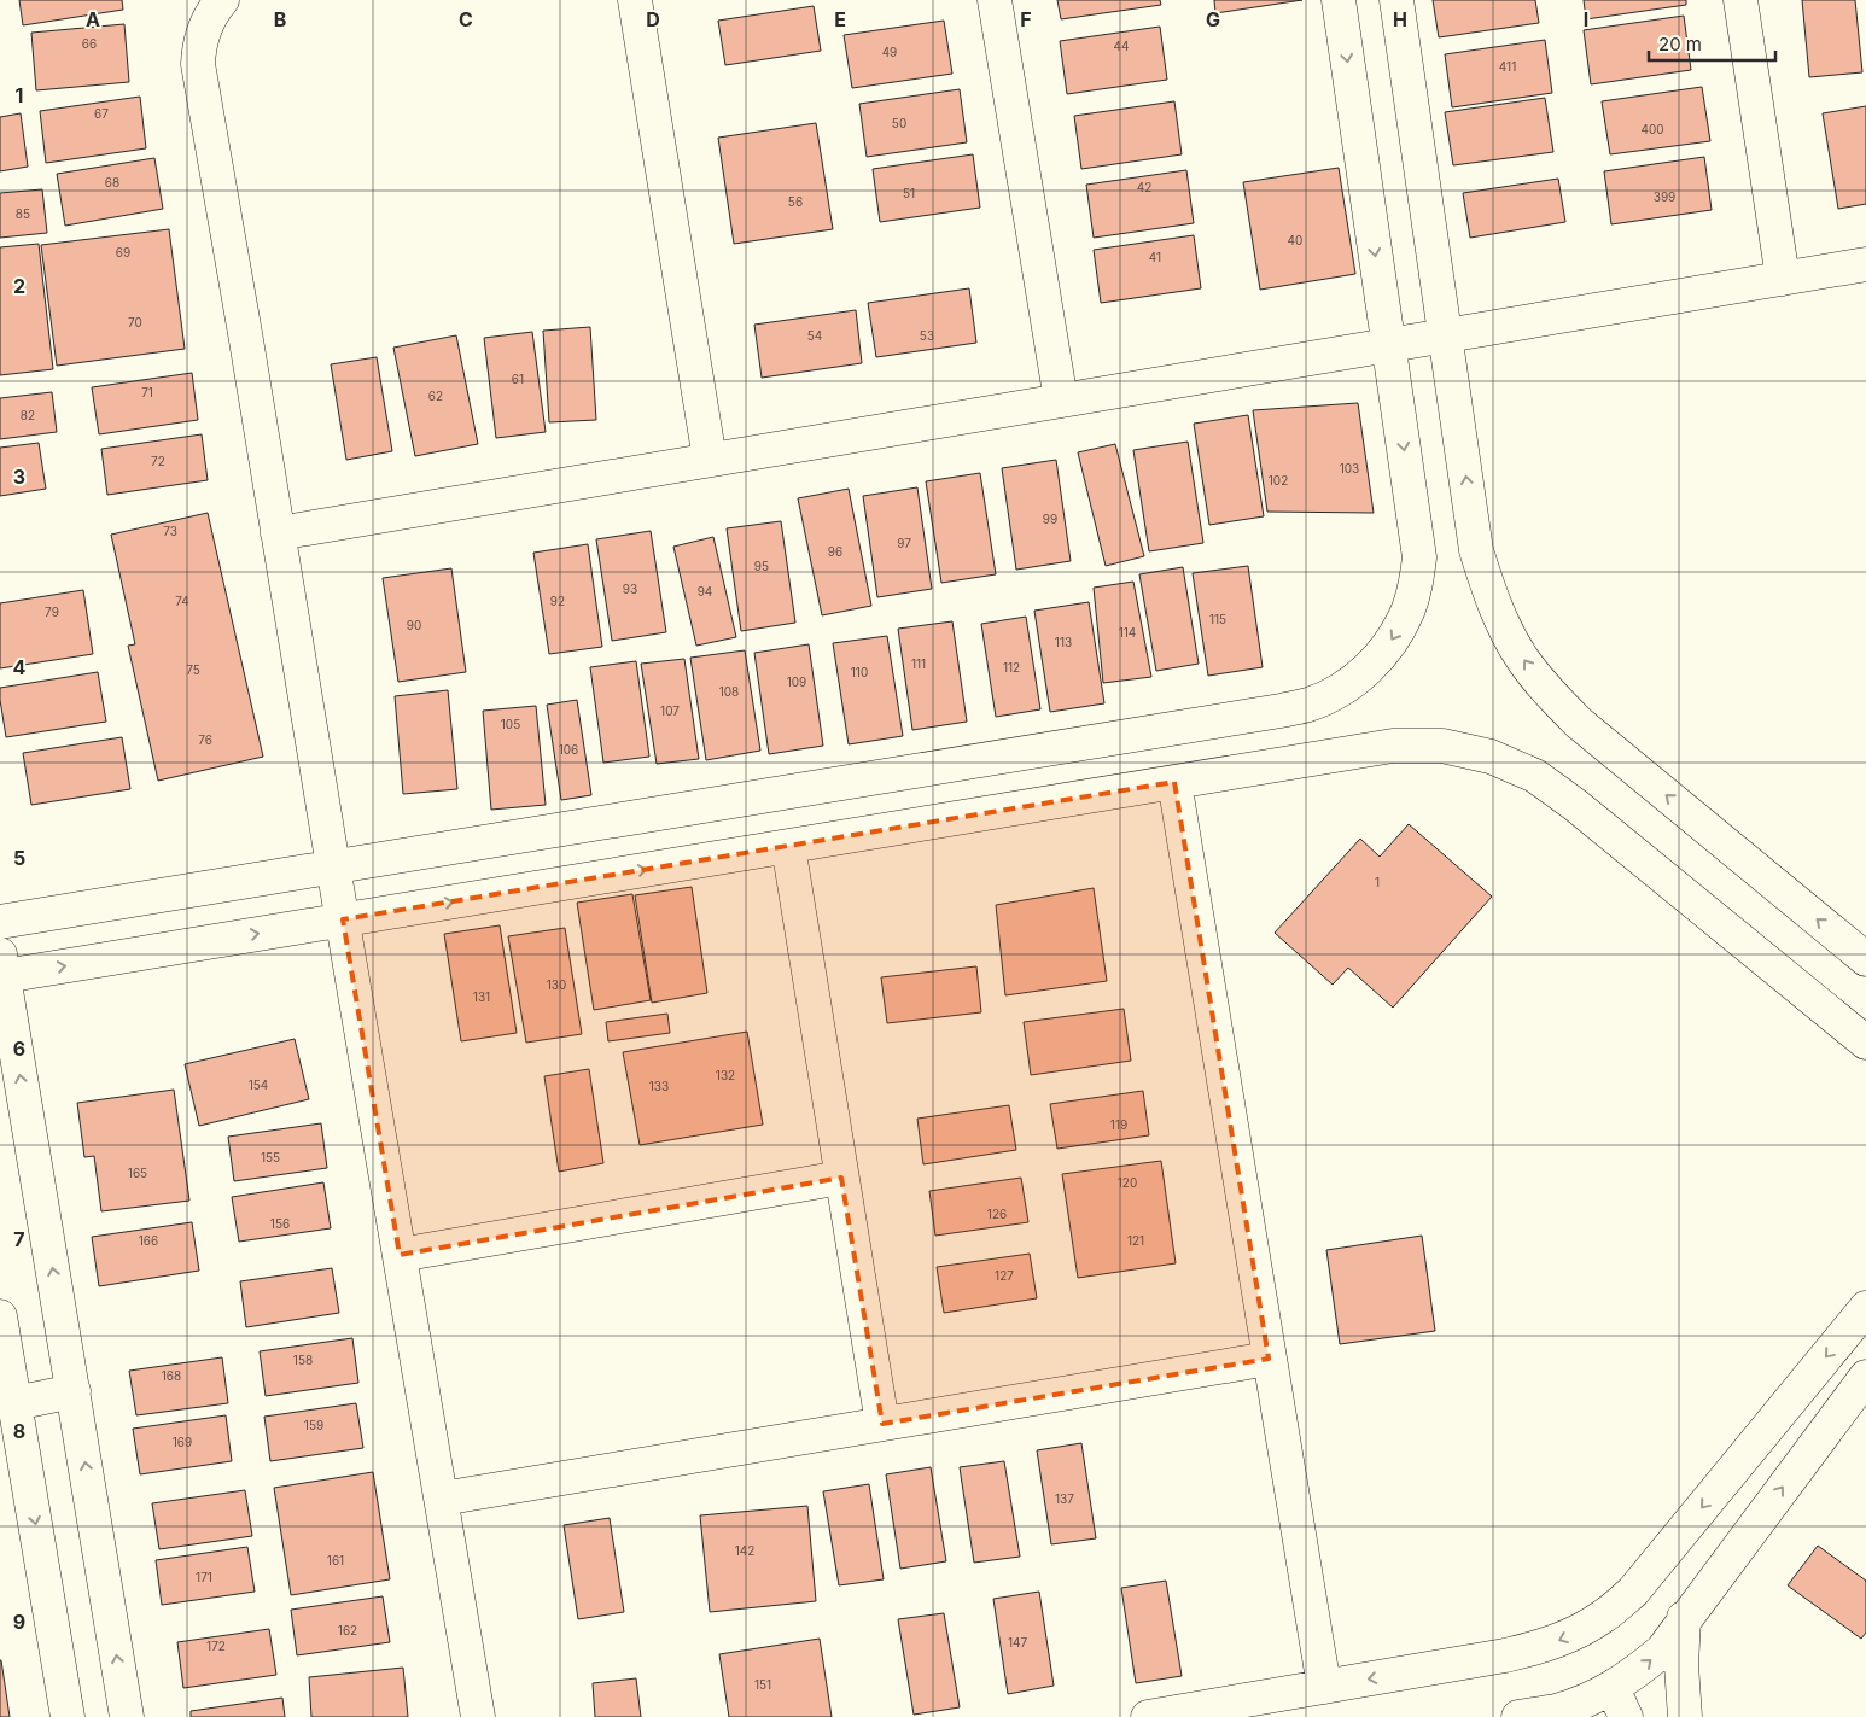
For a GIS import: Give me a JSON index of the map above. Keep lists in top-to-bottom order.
{
  "house_numbers": [
    "66",
    "44",
    "49",
    "411",
    "67",
    "50",
    "400",
    "68",
    "42",
    "51",
    "399",
    "56",
    "85",
    "40",
    "69",
    "41",
    "70",
    "54",
    "53",
    "61",
    "71",
    "62",
    "82",
    "72",
    "103",
    "102",
    "99",
    "73",
    "97",
    "96",
    "95",
    "93",
    "94",
    "74",
    "92",
    "79",
    "115",
    "90",
    "114",
    "113",
    "111",
    "112",
    "75",
    "110",
    "109",
    "108",
    "107",
    "105",
    "76",
    "106",
    "1",
    "130",
    "131",
    "132",
    "154",
    "133",
    "119",
    "155",
    "165",
    "120",
    "126",
    "156",
    "166",
    "121",
    "127",
    "158",
    "168",
    "159",
    "169",
    "137",
    "142",
    "161",
    "171",
    "162",
    "147",
    "172",
    "151"
  ],
  "scale_bar": "20 m",
  "grid": {
    "columns": [
      "A",
      "B",
      "C",
      "D",
      "E",
      "F",
      "G",
      "H",
      "I"
    ],
    "rows": [
      "1",
      "2",
      "3",
      "4",
      "5",
      "6",
      "7",
      "8",
      "9"
    ]
  }
}
